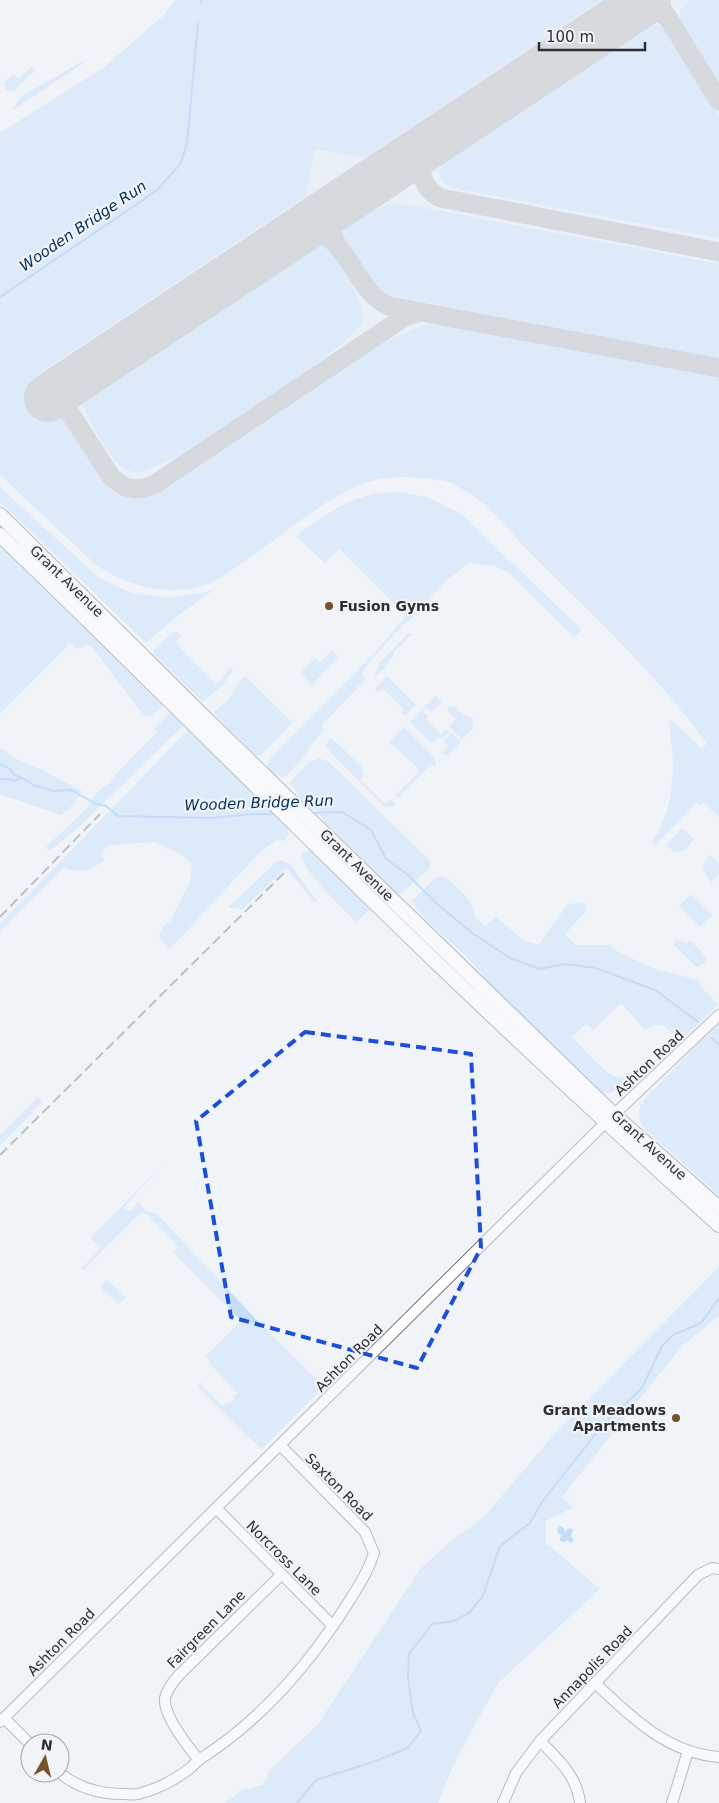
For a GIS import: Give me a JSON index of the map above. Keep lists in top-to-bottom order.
{
  "streets": {
    "main road": ["Grant Avenue"],
    "street": [
      "Ashton Road",
      "Saxton Road",
      "Norcross Lane",
      "Fairgreen Lane",
      "Annapolis Road"
    ]
  },
  "crossings": [
    ["Grant Avenue", "Ashton Road"],
    ["Ashton Road", "Saxton Road"],
    ["Ashton Road", "Norcross Lane"],
    ["Saxton Road", "Norcross Lane"],
    ["Norcross Lane", "Fairgreen Lane"]
  ],
  "water": ["Wooden Bridge Run"],
  "places": ["Fusion Gyms", "Grant Meadows Apartments"],
  "scale_bar": "100 m",
  "north": "top"
}
